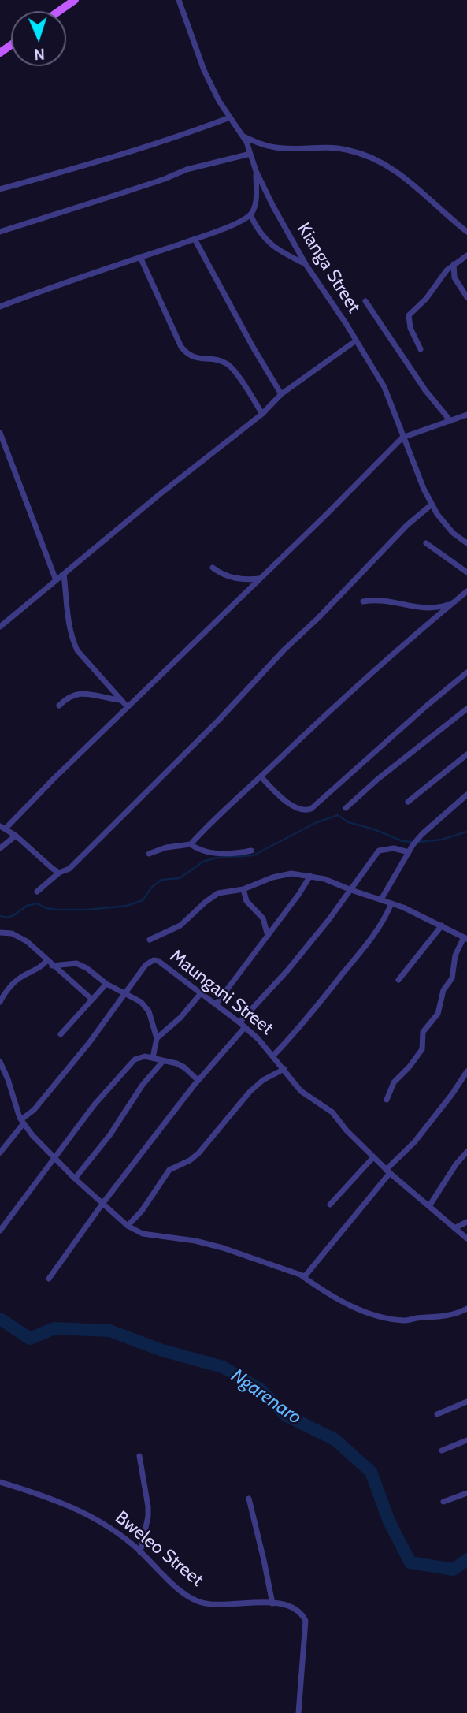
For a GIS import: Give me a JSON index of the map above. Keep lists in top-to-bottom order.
{
  "streets": {
    "street": ["Kianga Street", "Maungani Street", "Bweleo Street"]
  },
  "water": ["Ngarenaro"],
  "north": "bottom"
}
